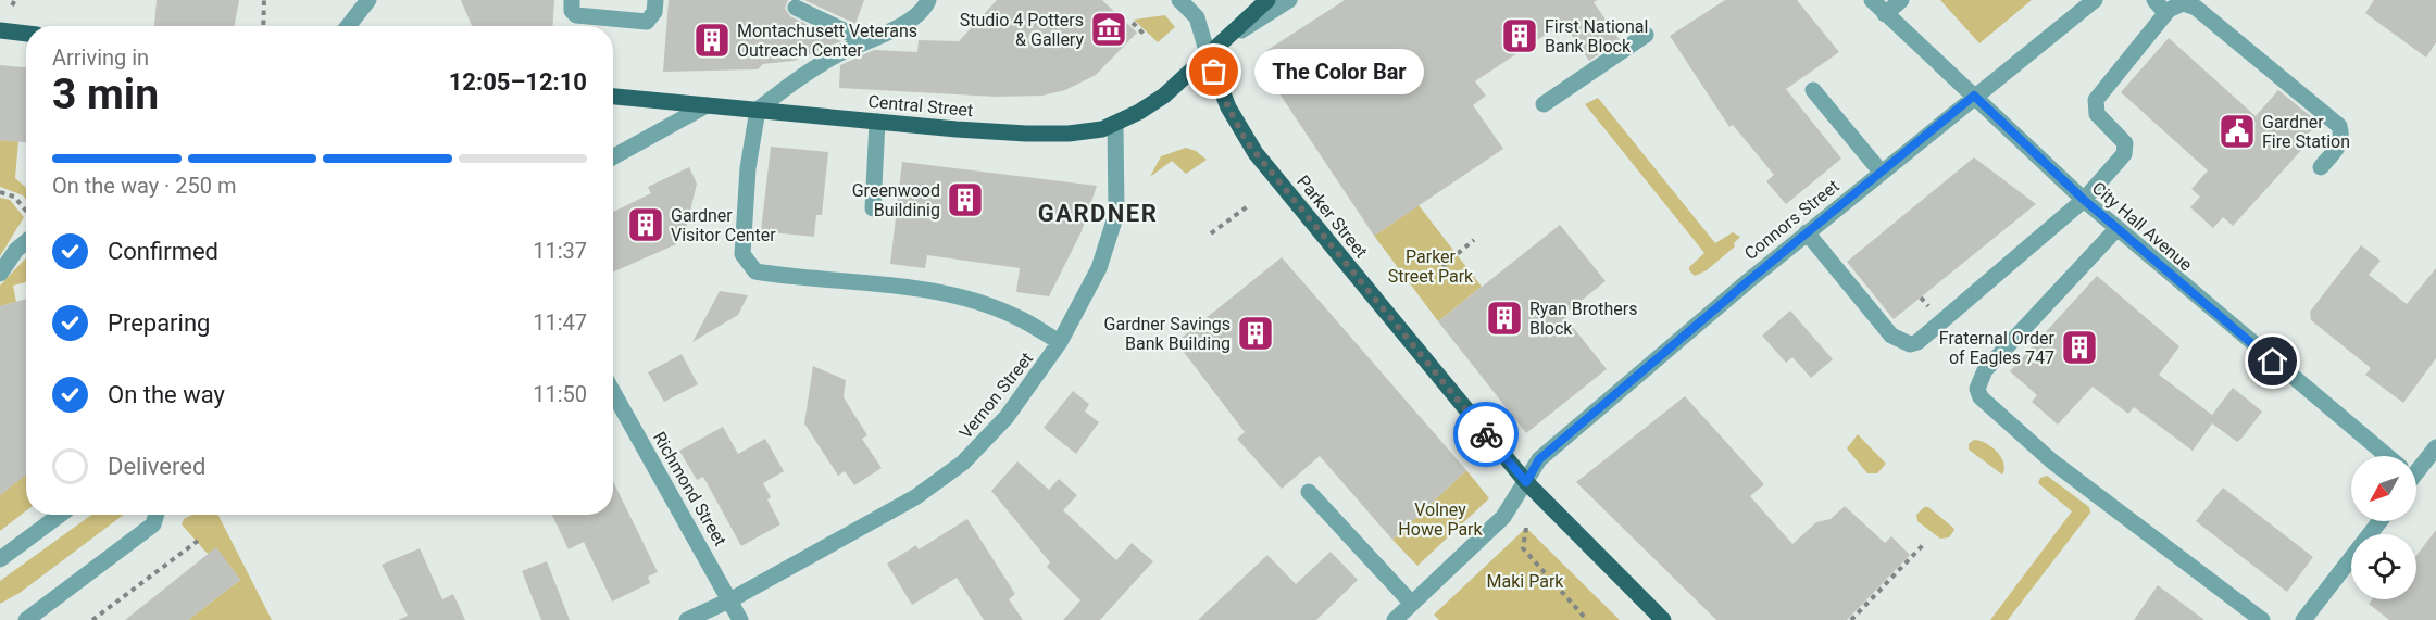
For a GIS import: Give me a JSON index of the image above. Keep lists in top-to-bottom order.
{
  "streets": {
    "main road": ["Central Street", "Parker Street"],
    "street": [
      "Connors Street",
      "City Hall Avenue",
      "Vernon Street",
      "Richmond Street"
    ]
  },
  "crossings": [
    ["Central Street", "Parker Street"],
    ["Central Street", "Vernon Street"],
    ["Parker Street", "Connors Street"],
    ["Connors Street", "City Hall Avenue"],
    ["Vernon Street", "Richmond Street"]
  ],
  "districts": ["GARDNER"],
  "parks": ["Parker Street Park", "Volney Howe Park", "Maki Park"],
  "places": {
    "museum": ["Studio 4 Potters & Gallery"],
    "building": [
      "First National Bank Block",
      "Montachusett Veterans Outreach Center",
      "Greenwood Buildinig",
      "Gardner Visitor Center",
      "Ryan Brothers Block",
      "Gardner Savings Bank Building",
      "Fraternal Order of Eagles 747"
    ],
    "other": ["The Color Bar"],
    "public building": ["Gardner Fire Station"]
  },
  "north": "bottom left",
  "page": {
    "heading": ["3 min", "Arriving in", "12:05–12:10"],
    "bubble": "The Color Bar",
    "bar": "On the way · 250 m",
    "list": [
      ["Confirmed", "11:37"],
      ["Preparing", "11:47"],
      ["On the way", "11:50"],
      "Delivered"
    ]
  }
}
